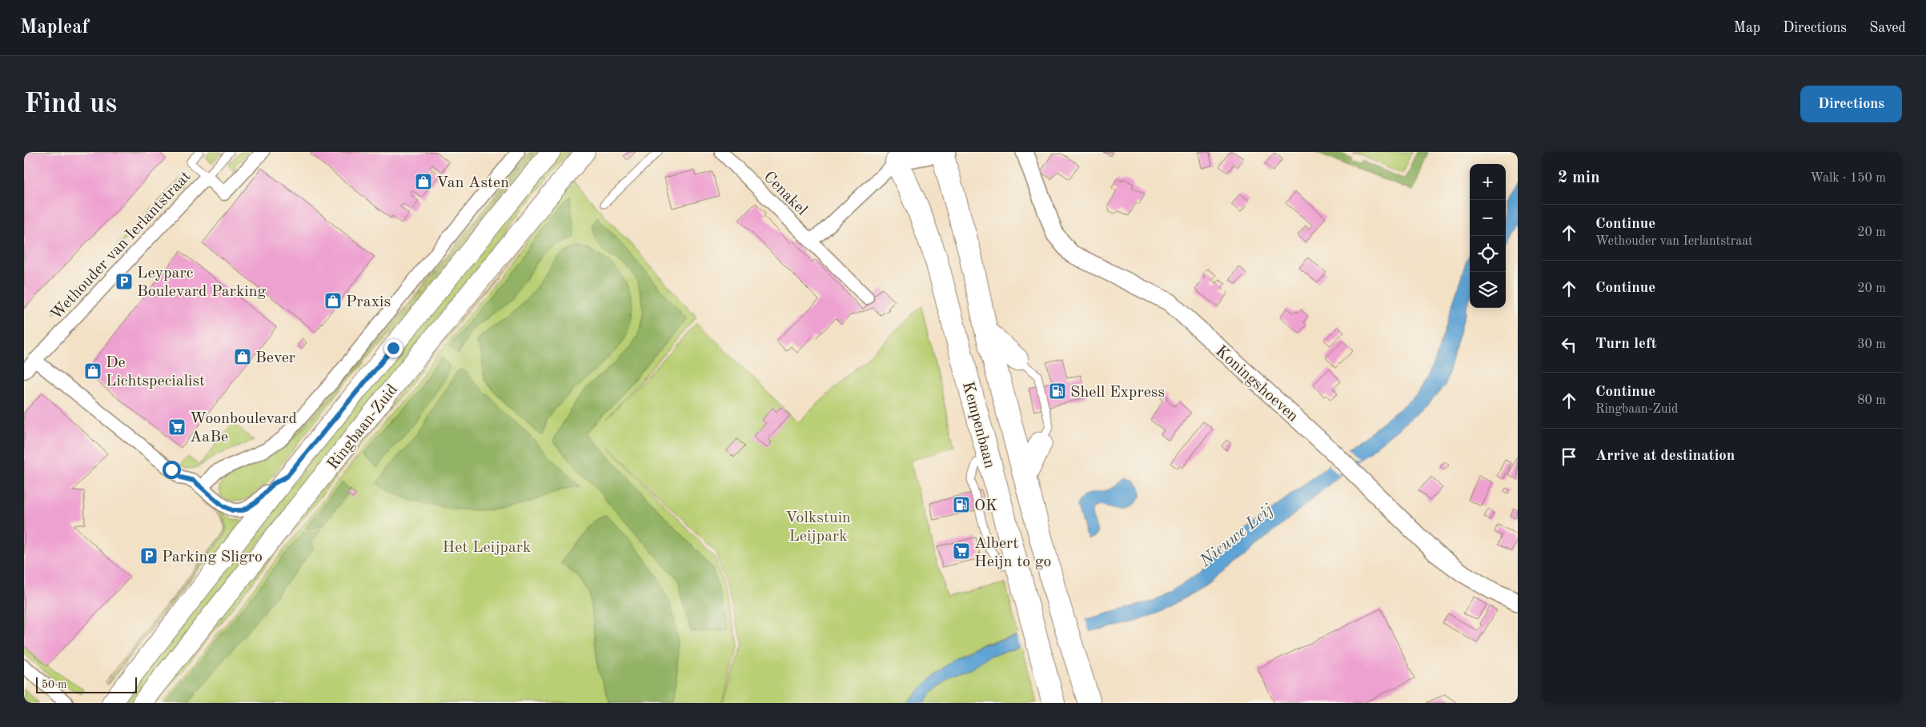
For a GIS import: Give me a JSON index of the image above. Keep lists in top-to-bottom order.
{
  "streets": {
    "highway": ["Kempenbaan"],
    "main road": ["Ringbaan-Zuid"],
    "street": ["Cenakel", "Wethouder van Ierlantstraat", "Koningshoeven"]
  },
  "water": ["Nieuwe Leij"],
  "parks": ["Volkstuin Leijpark", "Het Leijpark"],
  "places": {
    "shop": [
      "Van Asten",
      "Praxis",
      "Bever",
      "De Lichtspecialist"
    ],
    "parking": ["Leyparc Boulevard Parking", "Parking Sligro"],
    "fuel station": ["Shell Express", "OK"],
    "supermarket": ["Woonboulevard AaBe", "Albert Heijn to go"]
  },
  "scale_bar": "50 m",
  "page": {
    "header": "Mapleaf",
    "nav": ["Map", "Directions", "Saved"],
    "buttons": "Directions",
    "title": "Find us",
    "heading": ["2 min", "Walk · 150 m"],
    "map_buttons": ["+", "−"],
    "list": [
      ["Continue", "Wethouder van Ierlantstraat", "20 m"],
      ["Continue", "20 m"],
      ["Turn left", "30 m"],
      ["Continue", "Ringbaan-Zuid", "80 m"],
      "Arrive at destination"
    ],
    "scale": "50 m"
  }
}
